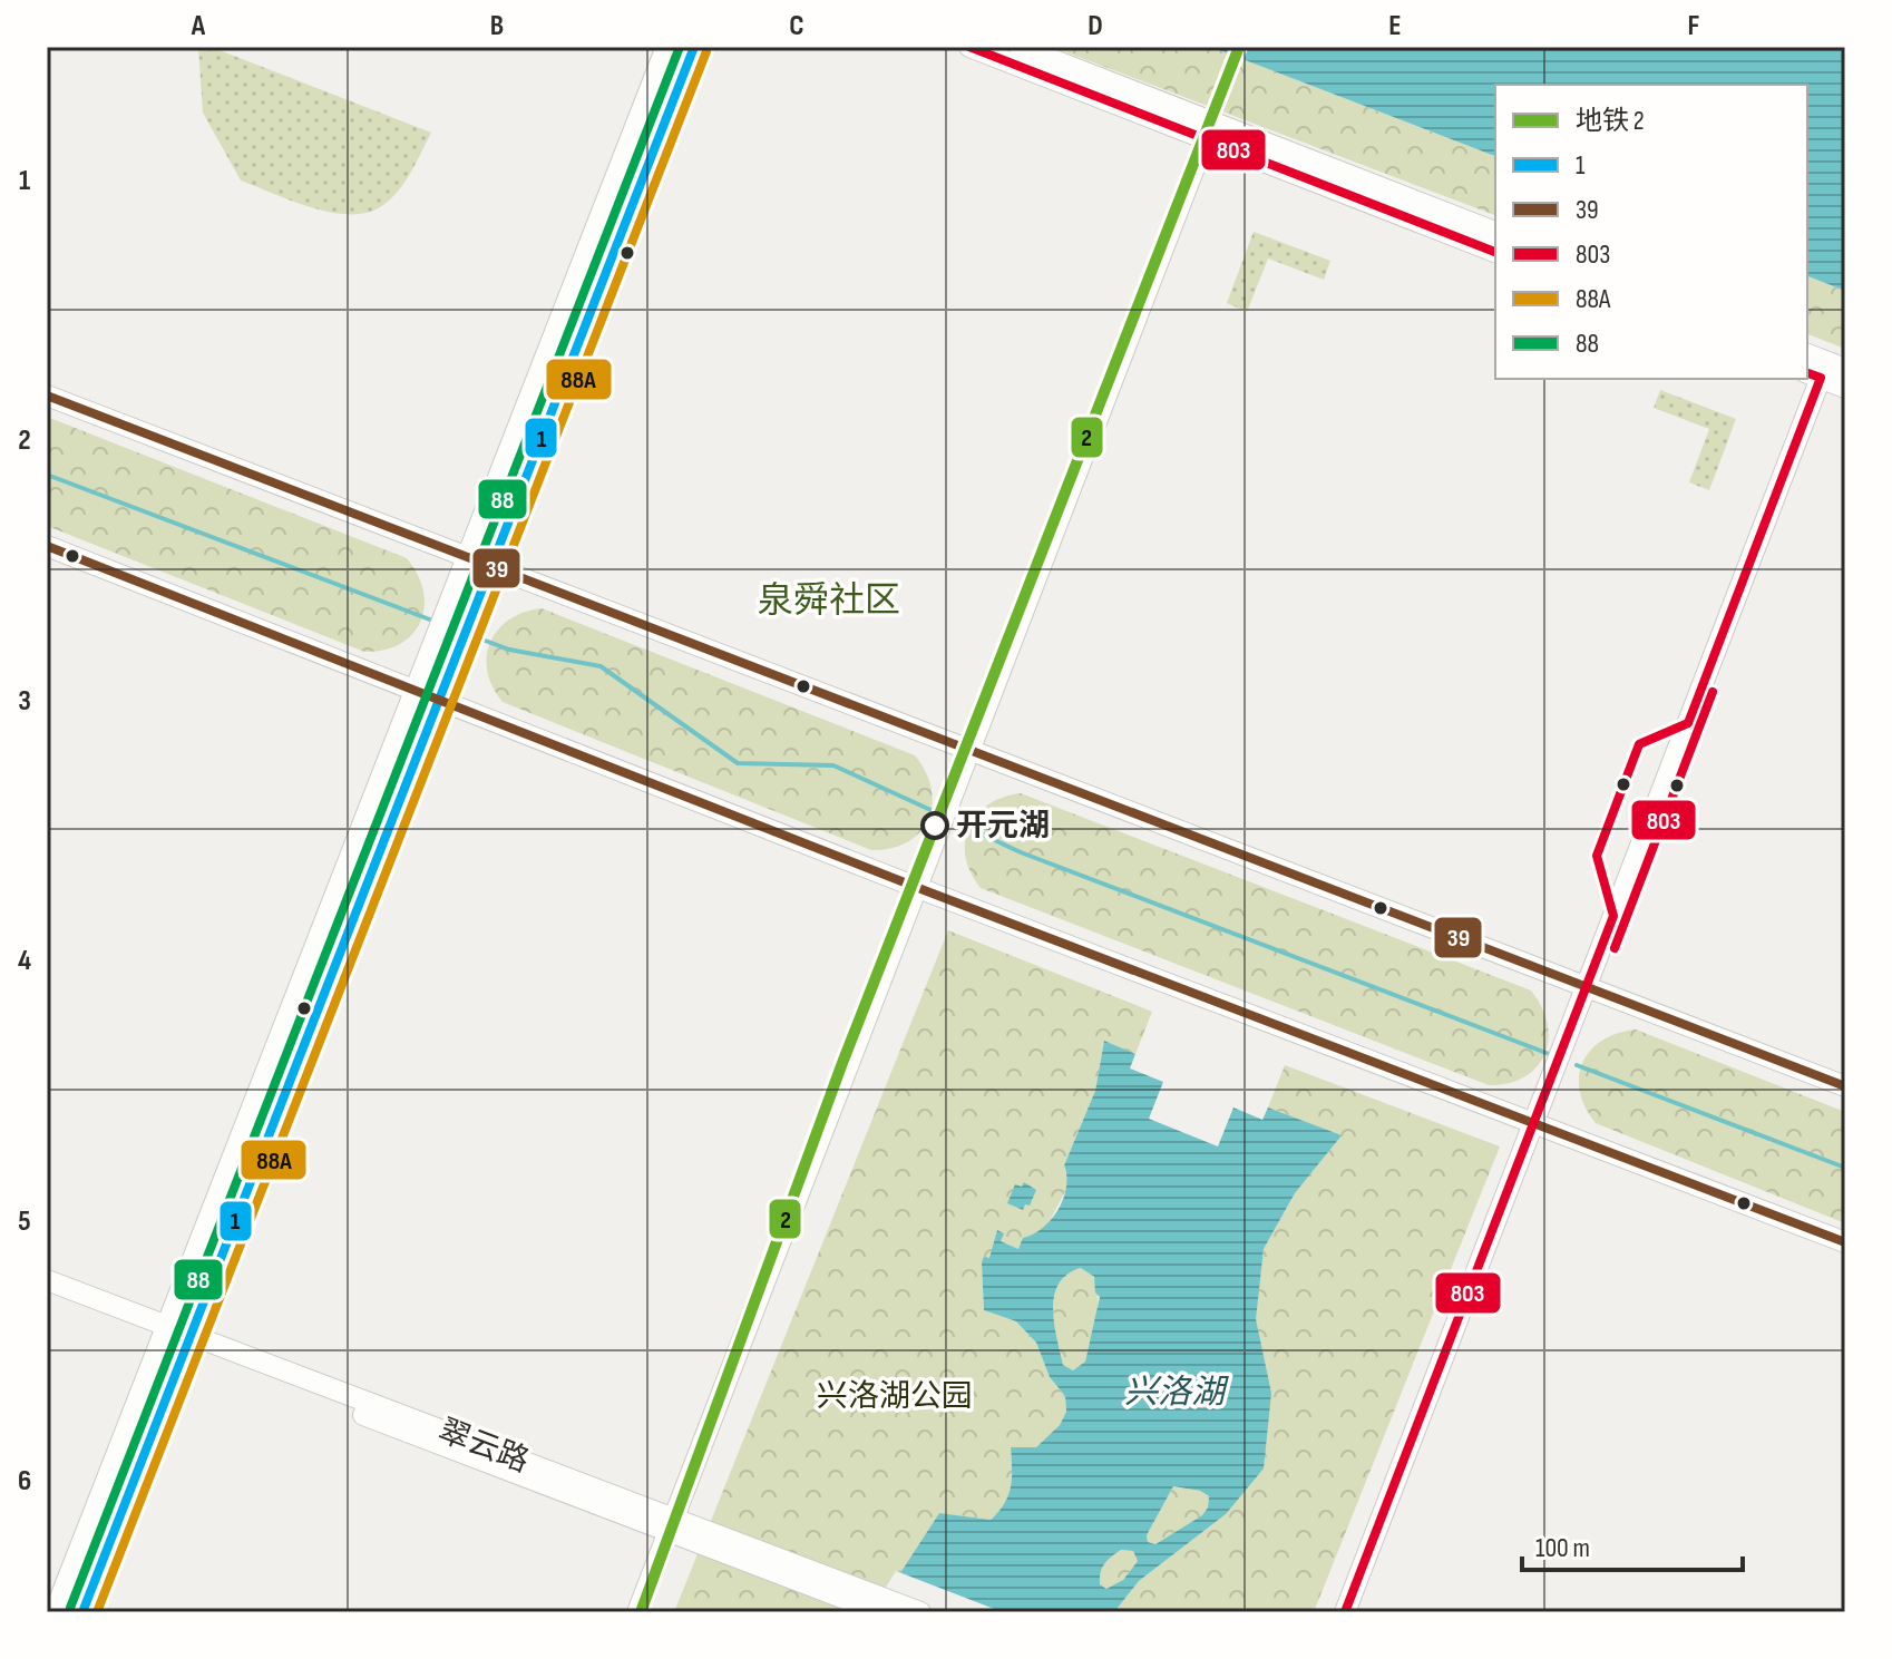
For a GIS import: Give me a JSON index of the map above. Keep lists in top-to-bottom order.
{
  "streets": {
    "main road": ["翠云路"]
  },
  "districts": ["泉舜社区"],
  "water": ["兴洛湖"],
  "parks": ["兴洛湖公园"],
  "places": ["开元湖"],
  "lines": [
    "metro line 2",
    "transit line 1",
    "transit line 803",
    "transit line 88",
    "transit line 88A",
    "transit line 39"
  ],
  "legend": [
    "地铁 2",
    "1",
    "39",
    "803",
    "88A",
    "88"
  ],
  "scale_bar": "100 m",
  "grid": {
    "columns": [
      "A",
      "B",
      "C",
      "D",
      "E",
      "F"
    ],
    "rows": [
      "1",
      "2",
      "3",
      "4",
      "5",
      "6"
    ]
  }
}
